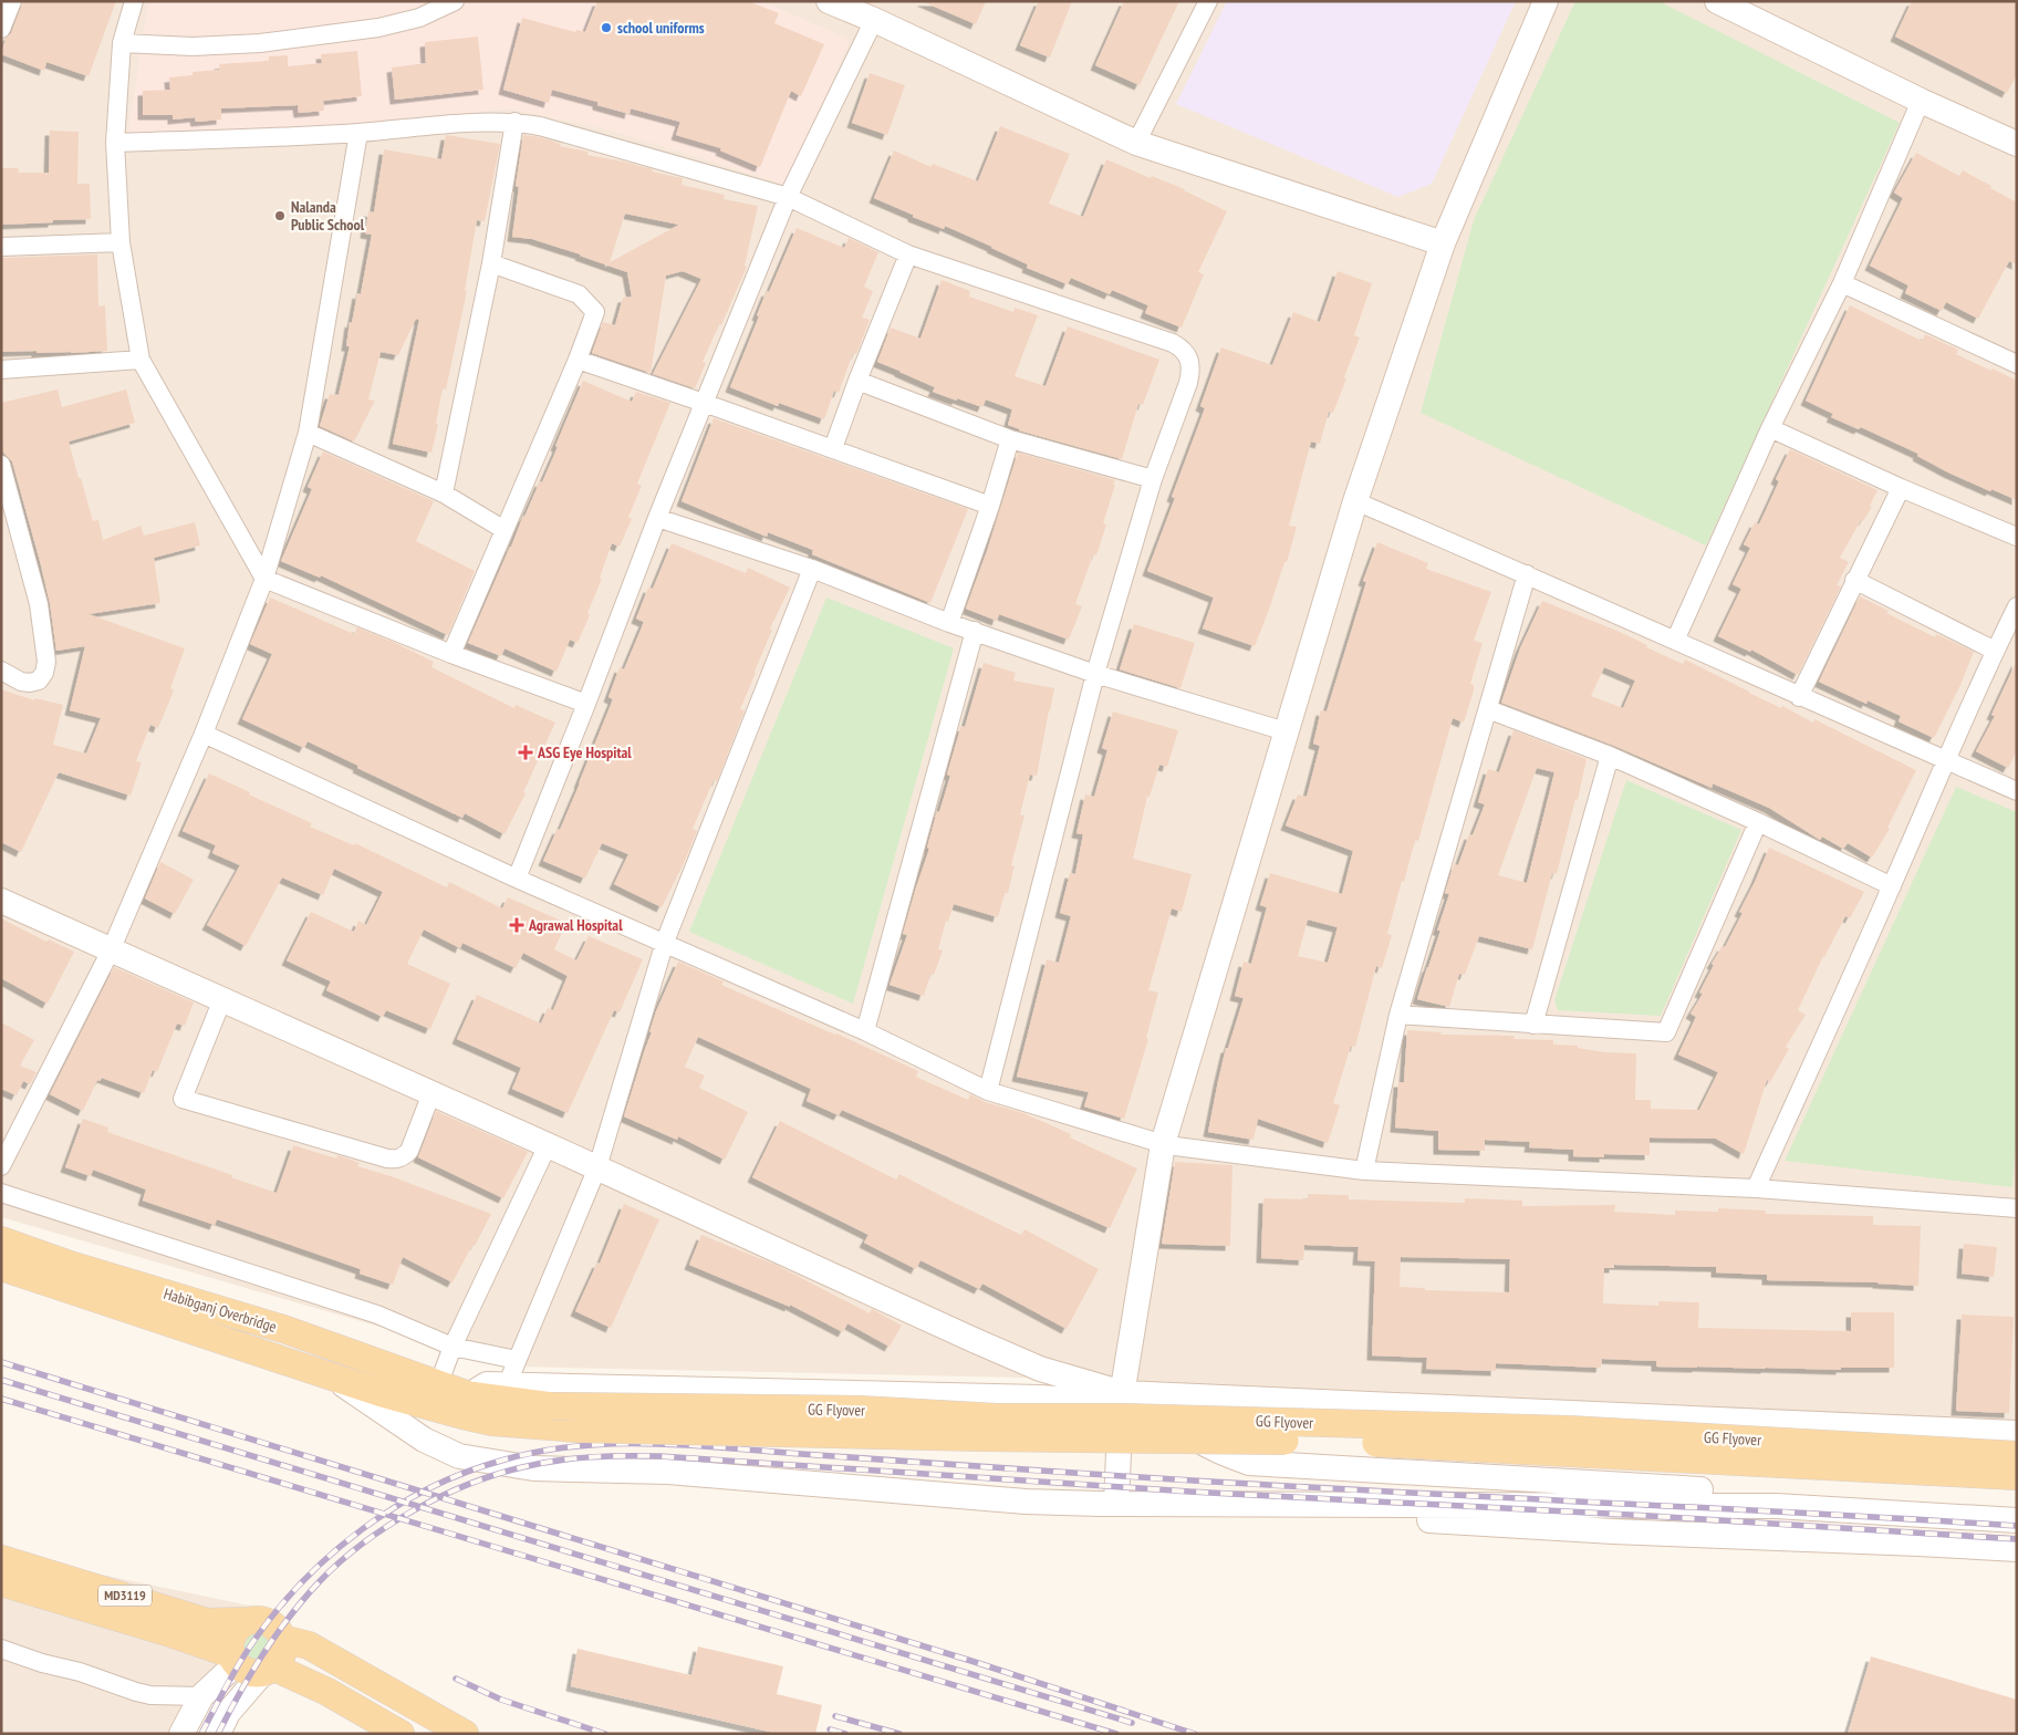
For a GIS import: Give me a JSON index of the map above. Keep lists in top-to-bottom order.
{
  "streets": {
    "main road": ["Habibganj Overbridge", "GG Flyover", "MD3119"]
  },
  "crossings": [
    ["Habibganj Overbridge", "GG Flyover"]
  ],
  "places": {
    "other": ["school uniforms", "Nalanda Public School"],
    "health": ["ASG Eye Hospital", "Agrawal Hospital"]
  }
}
